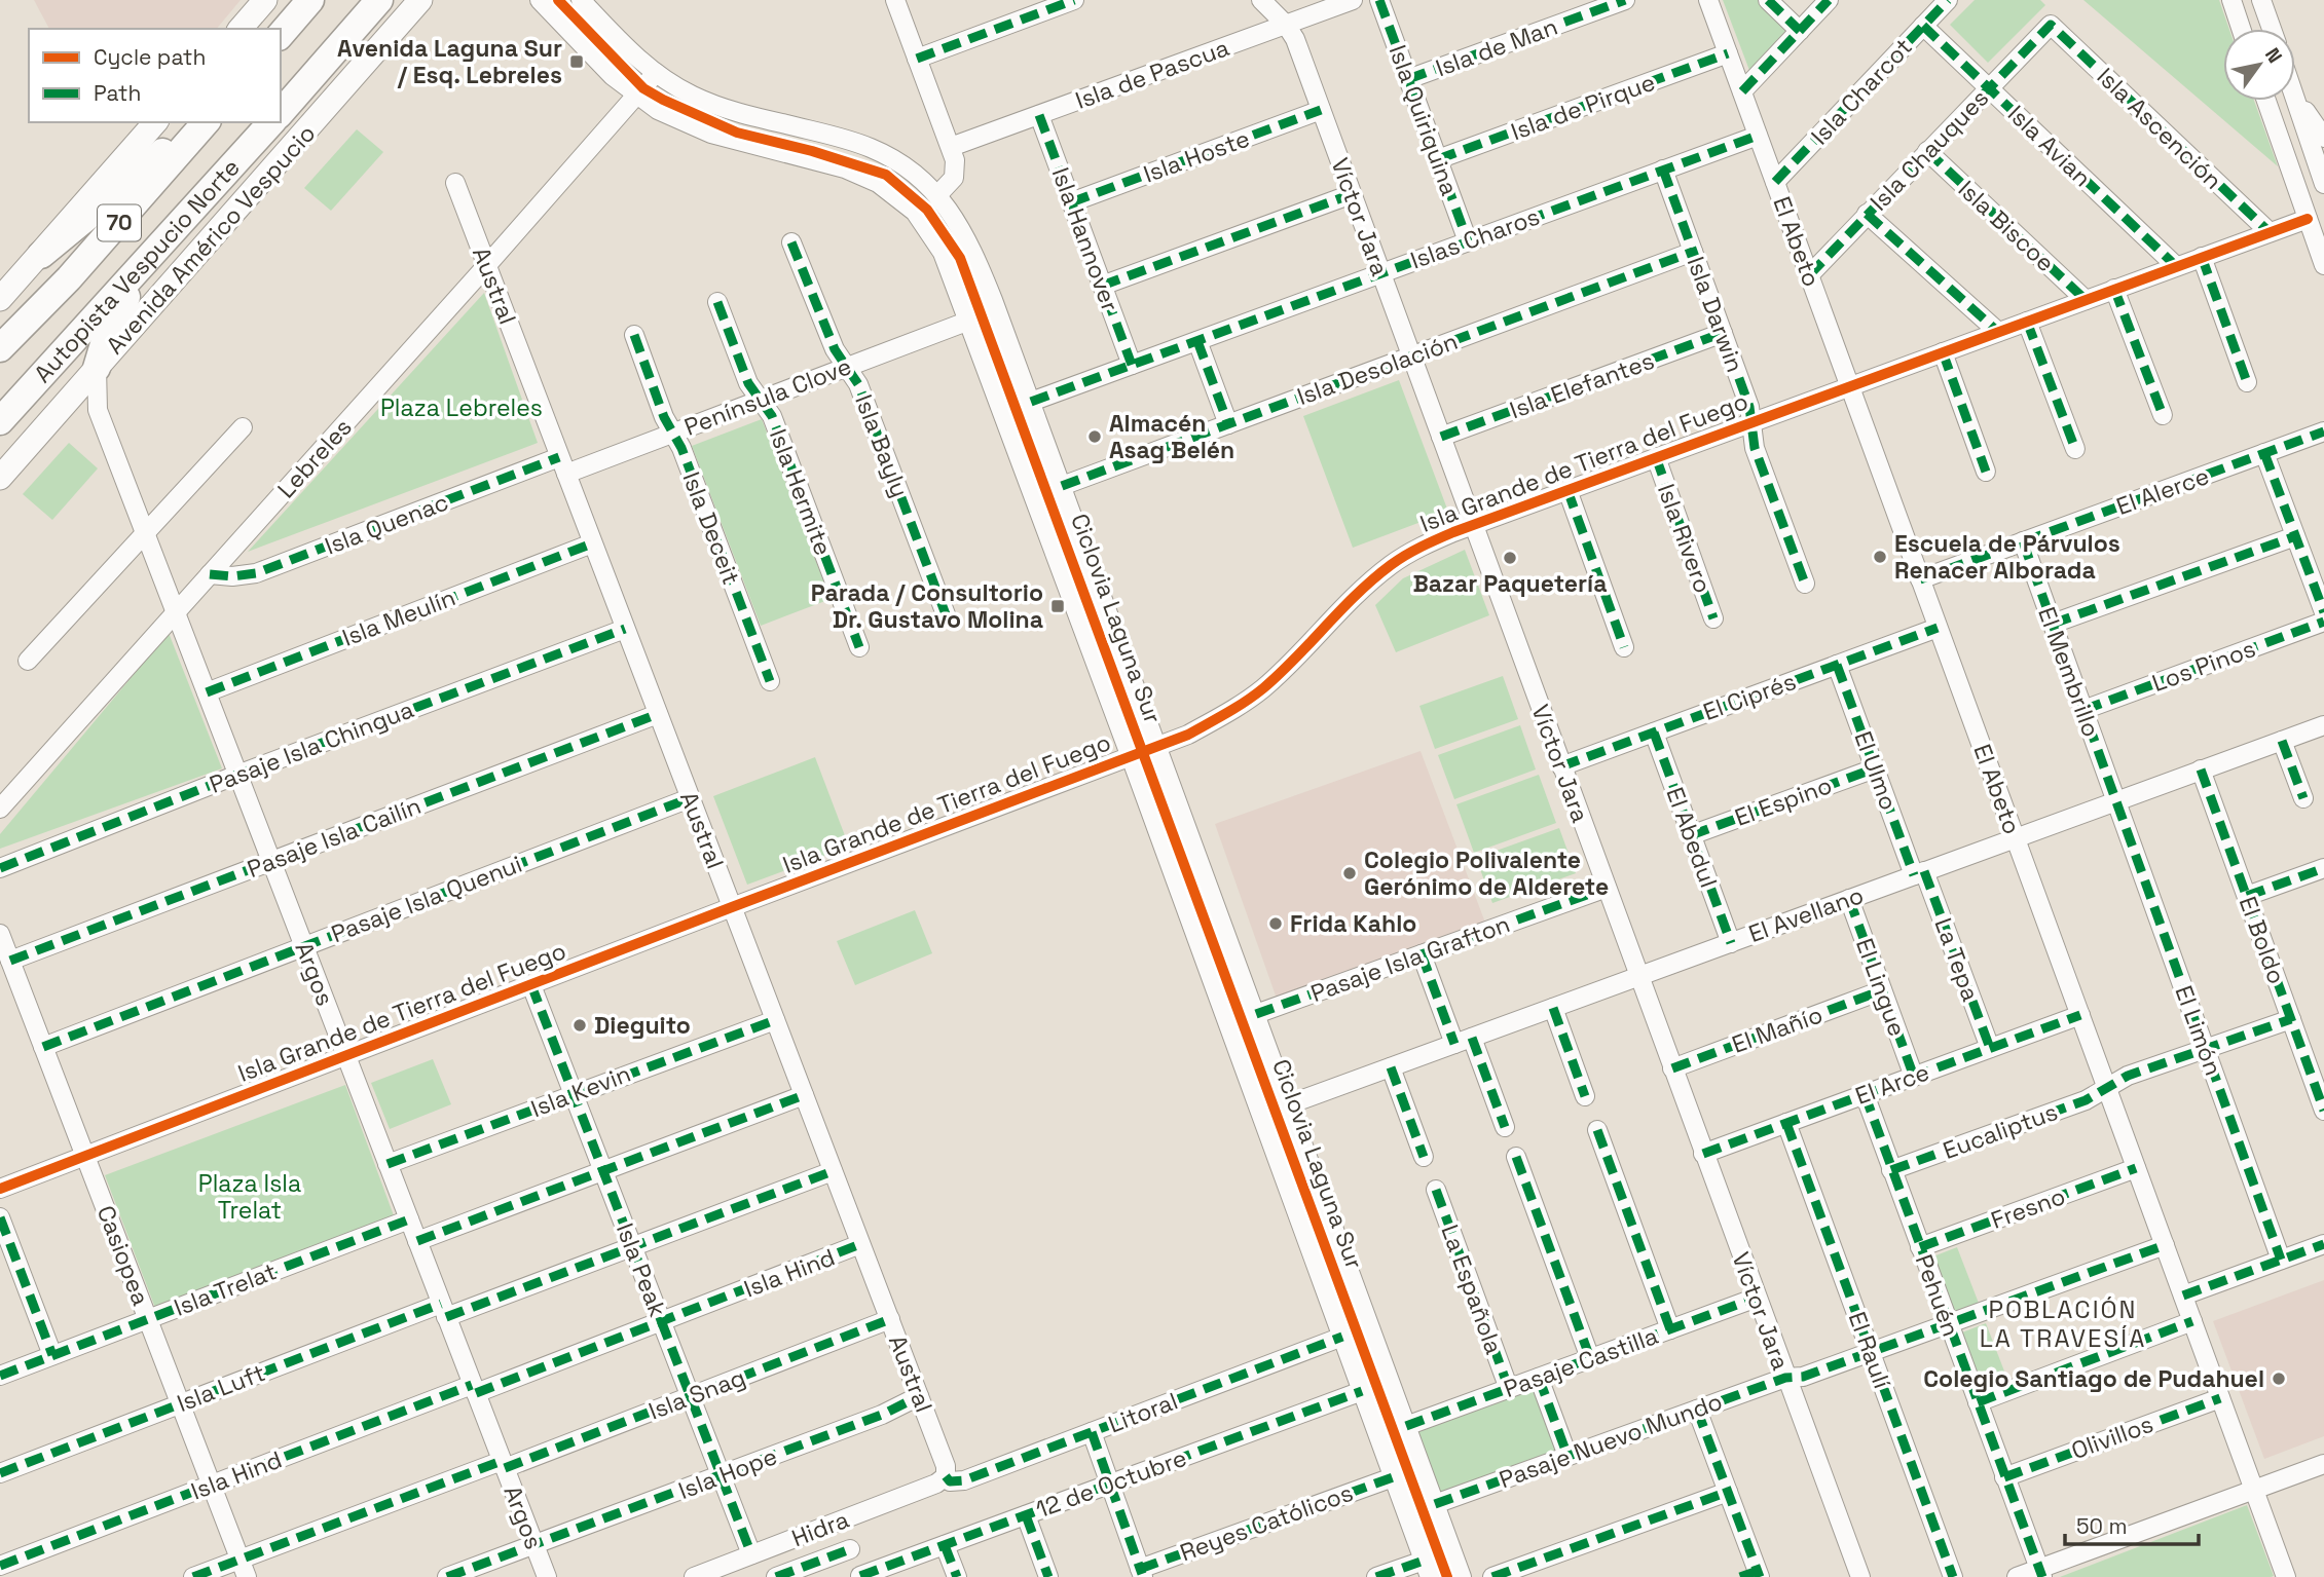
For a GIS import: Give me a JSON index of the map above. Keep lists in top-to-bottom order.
{
  "streets": {
    "highway": ["70", "Autopista Vespucio Norte"],
    "main road": ["Avenida Américo Vespucio"],
    "street": [
      "Isla de Man",
      "Isla de Pascua",
      "Isla Charcot",
      "Isla de Pirque",
      "Isla Quiriquina",
      "Isla Ascención",
      "Isla Avian",
      "Isla Chauques",
      "Isla Hoste",
      "Víctor Jara",
      "Isla Biscoe",
      "Islas Charos",
      "Isla Hannover",
      "El Abeto",
      "Austral",
      "Isla Darwin",
      "Isla Desolación",
      "Isla Elefantes",
      "Península Clove",
      "Isla Bayly",
      "Lebreles",
      "Isla Grande de Tierra del Fuego",
      "El Alerce",
      "Isla Hermite",
      "Isla Quenac",
      "Isla Deceit",
      "Isla Rivero",
      "Isla Meulín",
      "Los Pinos",
      "El Membrillo",
      "El Ciprés",
      "Pasaje Isla Chingua",
      "El Ulmo",
      "El Espino",
      "Pasaje Isla Cailín",
      "El Abedul",
      "Pasaje Isla Quenui",
      "El Avellano",
      "El Boldo",
      "Pasaje Isla Grafton",
      "La Tepa",
      "Argos",
      "El Lingue",
      "El Mañío",
      "El Limón",
      "El Arce",
      "Isla Kevin",
      "Eucaliptus",
      "Fresno",
      "Casiopea",
      "Isla Peak",
      "Isla Hind",
      "Isla Trelat",
      "La Española",
      "Pehuén",
      "El Raulí",
      "Pasaje Castilla",
      "Isla Luft",
      "Isla Snag",
      "Litoral",
      "Olivillos",
      "Pasaje Nuevo Mundo",
      "Isla Hope",
      "12 de Octubre",
      "Reyes Católicos",
      "Hidra"
    ],
    "cycle path": ["Ciclovia Laguna Sur"]
  },
  "crossings": [
    ["Isla de Man", "Isla Quiriquina"],
    ["Isla de Pascua", "Víctor Jara"],
    ["Isla de Pascua", "Isla Hannover"],
    ["Isla Charcot", "Isla Avian"],
    ["Isla Charcot", "El Abeto"],
    ["Isla de Pirque", "Isla Quiriquina"],
    ["Isla de Pirque", "El Abeto"],
    ["Isla Quiriquina", "Islas Charos"],
    ["Isla Ascención", "Isla Chauques"],
    ["Isla Ascención", "Isla Grande de Tierra del Fuego"],
    ["Isla Avian", "Isla Chauques"],
    ["Isla Avian", "Isla Grande de Tierra del Fuego"],
    ["Isla Chauques", "Isla Biscoe"],
    ["Isla Chauques", "El Abeto"],
    ["Isla Hoste", "Víctor Jara"],
    ["Isla Hoste", "Isla Hannover"],
    ["Víctor Jara", "Islas Charos"],
    ["Víctor Jara", "Isla Desolación"],
    ["Víctor Jara", "Isla Elefantes"],
    ["Víctor Jara", "Isla Grande de Tierra del Fuego"],
    ["Víctor Jara", "El Ciprés"],
    ["Víctor Jara", "El Avellano"],
    ["Víctor Jara", "Pasaje Isla Grafton"],
    ["Víctor Jara", "El Mañío"],
    ["Víctor Jara", "El Arce"],
    ["Víctor Jara", "Pasaje Castilla"],
    ["Víctor Jara", "Pasaje Nuevo Mundo"],
    ["Isla Biscoe", "Isla Grande de Tierra del Fuego"],
    ["Islas Charos", "Isla Hannover"],
    ["Islas Charos", "El Abeto"],
    ["Islas Charos", "Isla Darwin"],
    ["Avenida Américo Vespucio", "Argos"],
    ["El Abeto", "Isla Grande de Tierra del Fuego"],
    ["El Abeto", "El Alerce"],
    ["El Abeto", "El Ciprés"],
    ["El Abeto", "El Avellano"],
    ["El Abeto", "El Arce"],
    ["El Abeto", "Eucaliptus"],
    ["El Abeto", "Fresno"],
    ["El Abeto", "Olivillos"],
    ["El Abeto", "Pasaje Nuevo Mundo"],
    ["Austral", "Península Clove"],
    ["Austral", "Lebreles"],
    ["Austral", "Isla Grande de Tierra del Fuego"],
    ["Austral", "Isla Quenac"],
    ["Austral", "Isla Meulín"],
    ["Austral", "Pasaje Isla Chingua"],
    ["Austral", "Pasaje Isla Cailín"],
    ["Austral", "Pasaje Isla Quenui"],
    ["Austral", "Isla Kevin"],
    ["Austral", "Isla Hind"],
    ["Austral", "Isla Luft"],
    ["Austral", "Isla Snag"],
    ["Austral", "Litoral"],
    ["Austral", "Isla Hope"],
    ["Austral", "Hidra"],
    ["Isla Darwin", "Isla Desolación"],
    ["Isla Darwin", "Isla Elefantes"],
    ["Isla Darwin", "Isla Grande de Tierra del Fuego"],
    ["Península Clove", "Isla Bayly"],
    ["Península Clove", "Isla Hermite"],
    ["Península Clove", "Isla Quenac"],
    ["Península Clove", "Isla Deceit"],
    ["Lebreles", "Isla Quenac"],
    ["Lebreles", "Argos"],
    ["Isla Grande de Tierra del Fuego", "Isla Rivero"],
    ["Isla Grande de Tierra del Fuego", "Argos"],
    ["Isla Grande de Tierra del Fuego", "Casiopea"],
    ["Isla Grande de Tierra del Fuego", "Isla Peak"],
    ["El Alerce", "El Membrillo"],
    ["Isla Meulín", "Argos"],
    ["Los Pinos", "El Membrillo"],
    ["El Membrillo", "El Avellano"],
    ["El Membrillo", "El Limón"],
    ["El Ciprés", "El Ulmo"],
    ["El Ciprés", "El Abedul"],
    ["Pasaje Isla Chingua", "Argos"],
    ["El Ulmo", "El Espino"],
    ["El Ulmo", "El Avellano"],
    ["El Ulmo", "La Tepa"],
    ["El Espino", "El Abedul"],
    ["Pasaje Isla Cailín", "Argos"],
    ["Pasaje Isla Cailín", "Casiopea"],
    ["El Abedul", "El Avellano"],
    ["Pasaje Isla Quenui", "Argos"],
    ["Pasaje Isla Quenui", "Casiopea"],
    ["El Avellano", "El Boldo"],
    ["El Avellano", "La Tepa"],
    ["El Avellano", "El Lingue"],
    ["El Avellano", "El Limón"],
    ["El Boldo", "Eucaliptus"],
    ["La Tepa", "El Arce"],
    ["Argos", "Isla Kevin"],
    ["Argos", "Isla Hind"],
    ["Argos", "Isla Trelat"],
    ["Argos", "Isla Luft"],
    ["Argos", "Isla Snag"],
    ["Argos", "Isla Hope"],
    ["El Lingue", "El Mañío"],
    ["El Lingue", "El Arce"],
    ["El Limón", "Eucaliptus"],
    ["El Arce", "Pehuén"],
    ["El Arce", "El Raulí"],
    ["Isla Kevin", "Isla Peak"],
    ["Eucaliptus", "Pehuén"],
    ["Fresno", "Pehuén"],
    ["Casiopea", "Isla Hind"],
    ["Casiopea", "Isla Trelat"],
    ["Casiopea", "Isla Luft"],
    ["Casiopea", "Isla Snag"],
    ["Isla Peak", "Isla Hind"],
    ["Isla Peak", "Isla Luft"],
    ["Isla Peak", "Isla Snag"],
    ["Isla Peak", "Isla Hope"],
    ["Isla Peak", "Hidra"],
    ["La Española", "Pasaje Castilla"],
    ["Pehuén", "Olivillos"],
    ["Pehuén", "Pasaje Nuevo Mundo"],
    ["El Raulí", "Pasaje Nuevo Mundo"],
    ["Litoral", "Hidra"]
  ],
  "districts": ["POBLACIÓN LA TRAVESÍA"],
  "parks": ["Plaza Lebreles", "Plaza Isla Trelat"],
  "places": {
    "transit": ["Avenida Laguna Sur / Esq. Lebreles", "Parada / Consultorio Dr. Gustavo Molina"],
    "other": [
      "Almacén Asag Belén",
      "Escuela de Párvulos Renacer Alborada",
      "Bazar Paquetería",
      "Colegio Polivalente Gerónimo de Alderete",
      "Frida Kahlo",
      "Dieguito",
      "Colegio Santiago de Pudahuel"
    ]
  },
  "legend": ["Cycle path", "Path"],
  "scale_bar": "50 m",
  "north": "top right"
}
